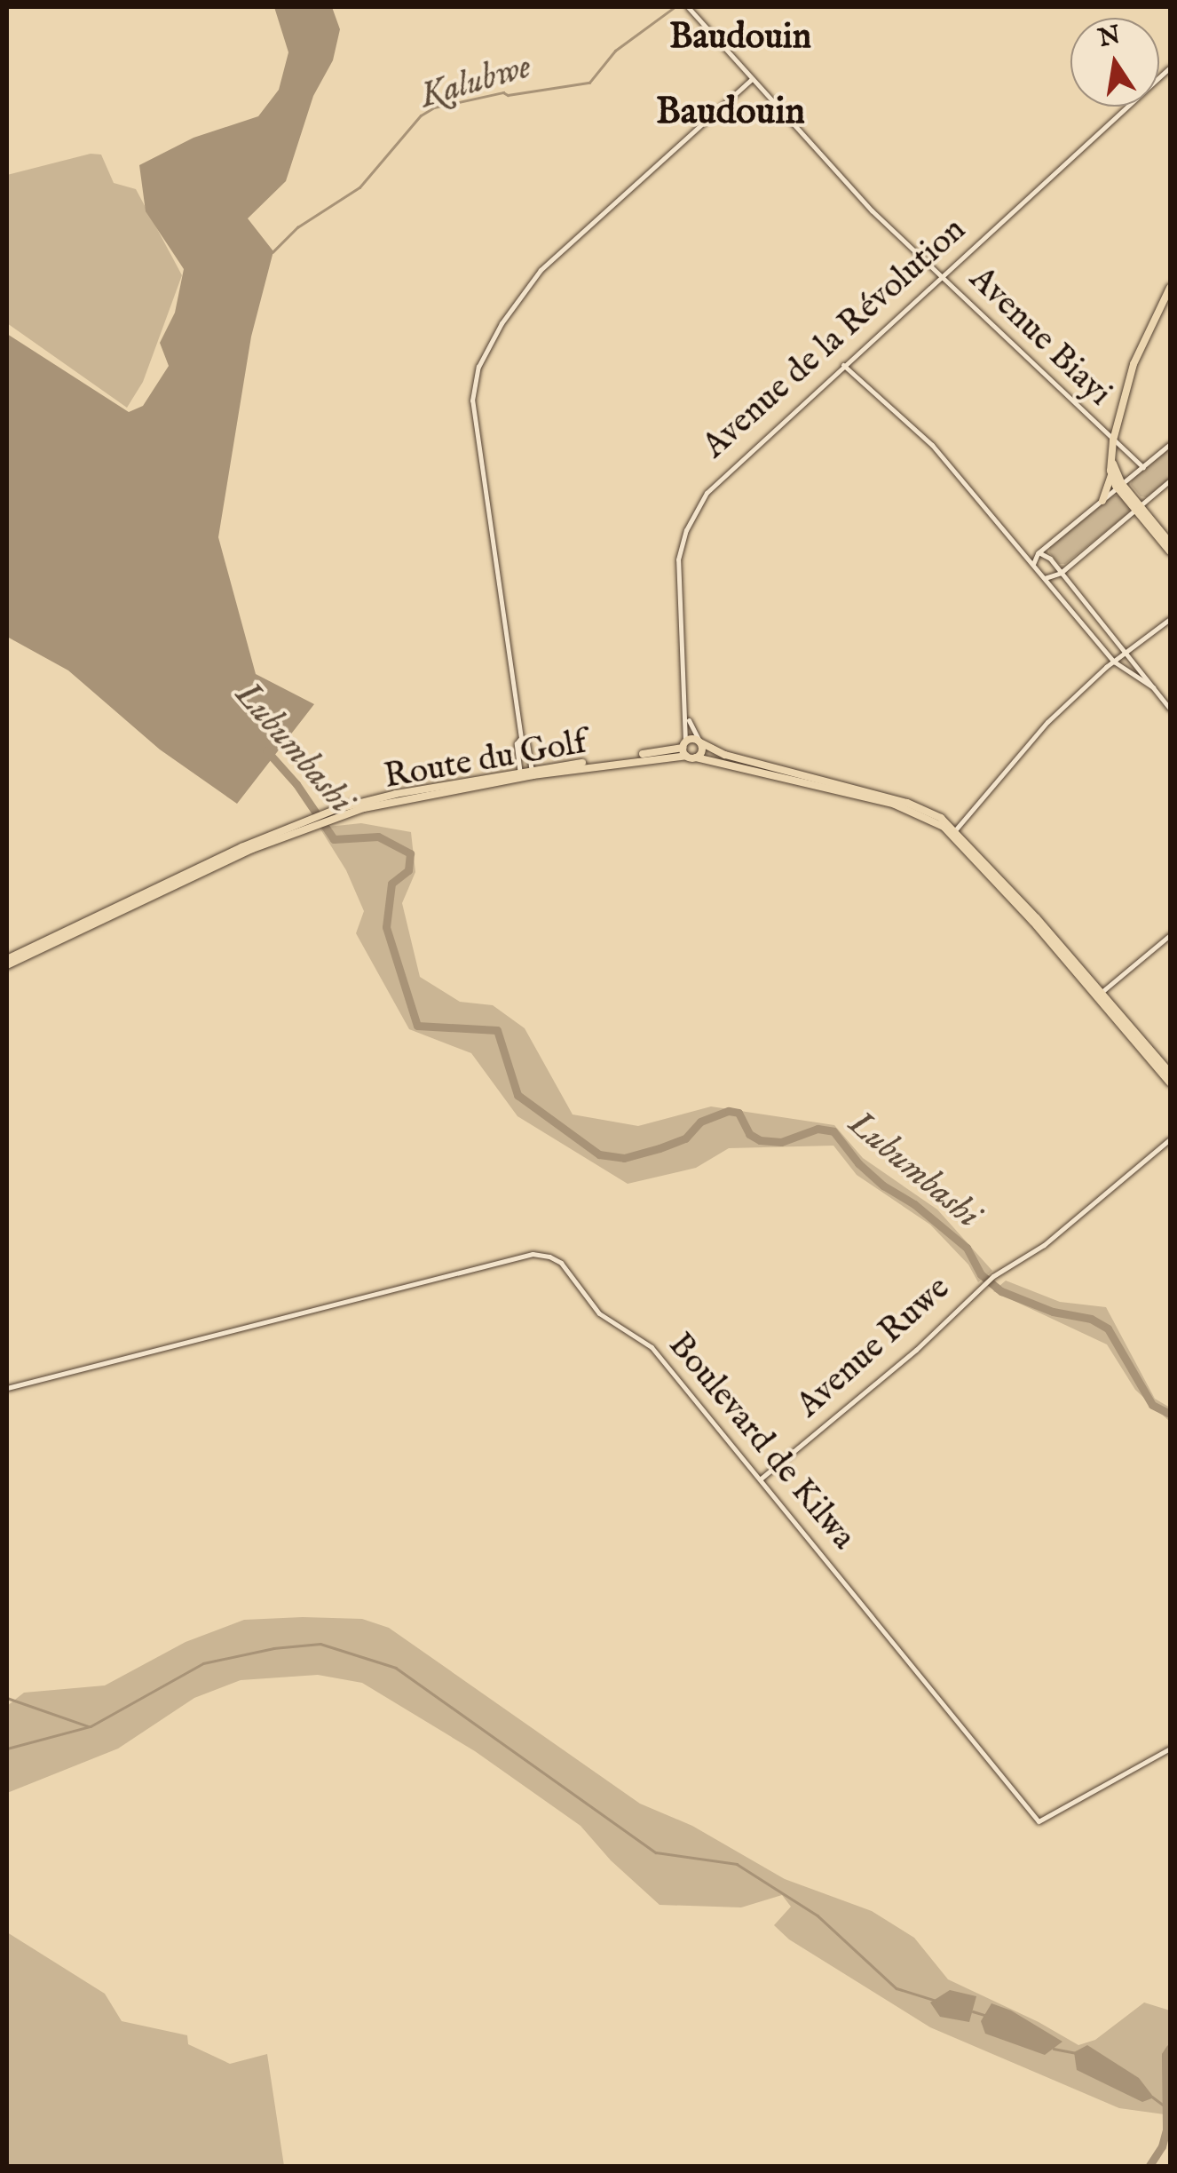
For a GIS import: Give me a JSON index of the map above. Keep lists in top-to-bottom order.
{
  "streets": {
    "main road": ["Route du Golf"],
    "street": [
      "Avenue Biayi",
      "Avenue de la Révolution",
      "Avenue Ruwe",
      "Boulevard de Kilwa"
    ]
  },
  "crossings": [
    ["Avenue Biayi", "Avenue de la Révolution"],
    ["Avenue de la Révolution", "Route du Golf"],
    ["Avenue Ruwe", "Boulevard de Kilwa"]
  ],
  "districts": ["Baudouin", "Baudouin"],
  "water": ["Kalubwe", "Lubumbashi"],
  "north": "top"
}
